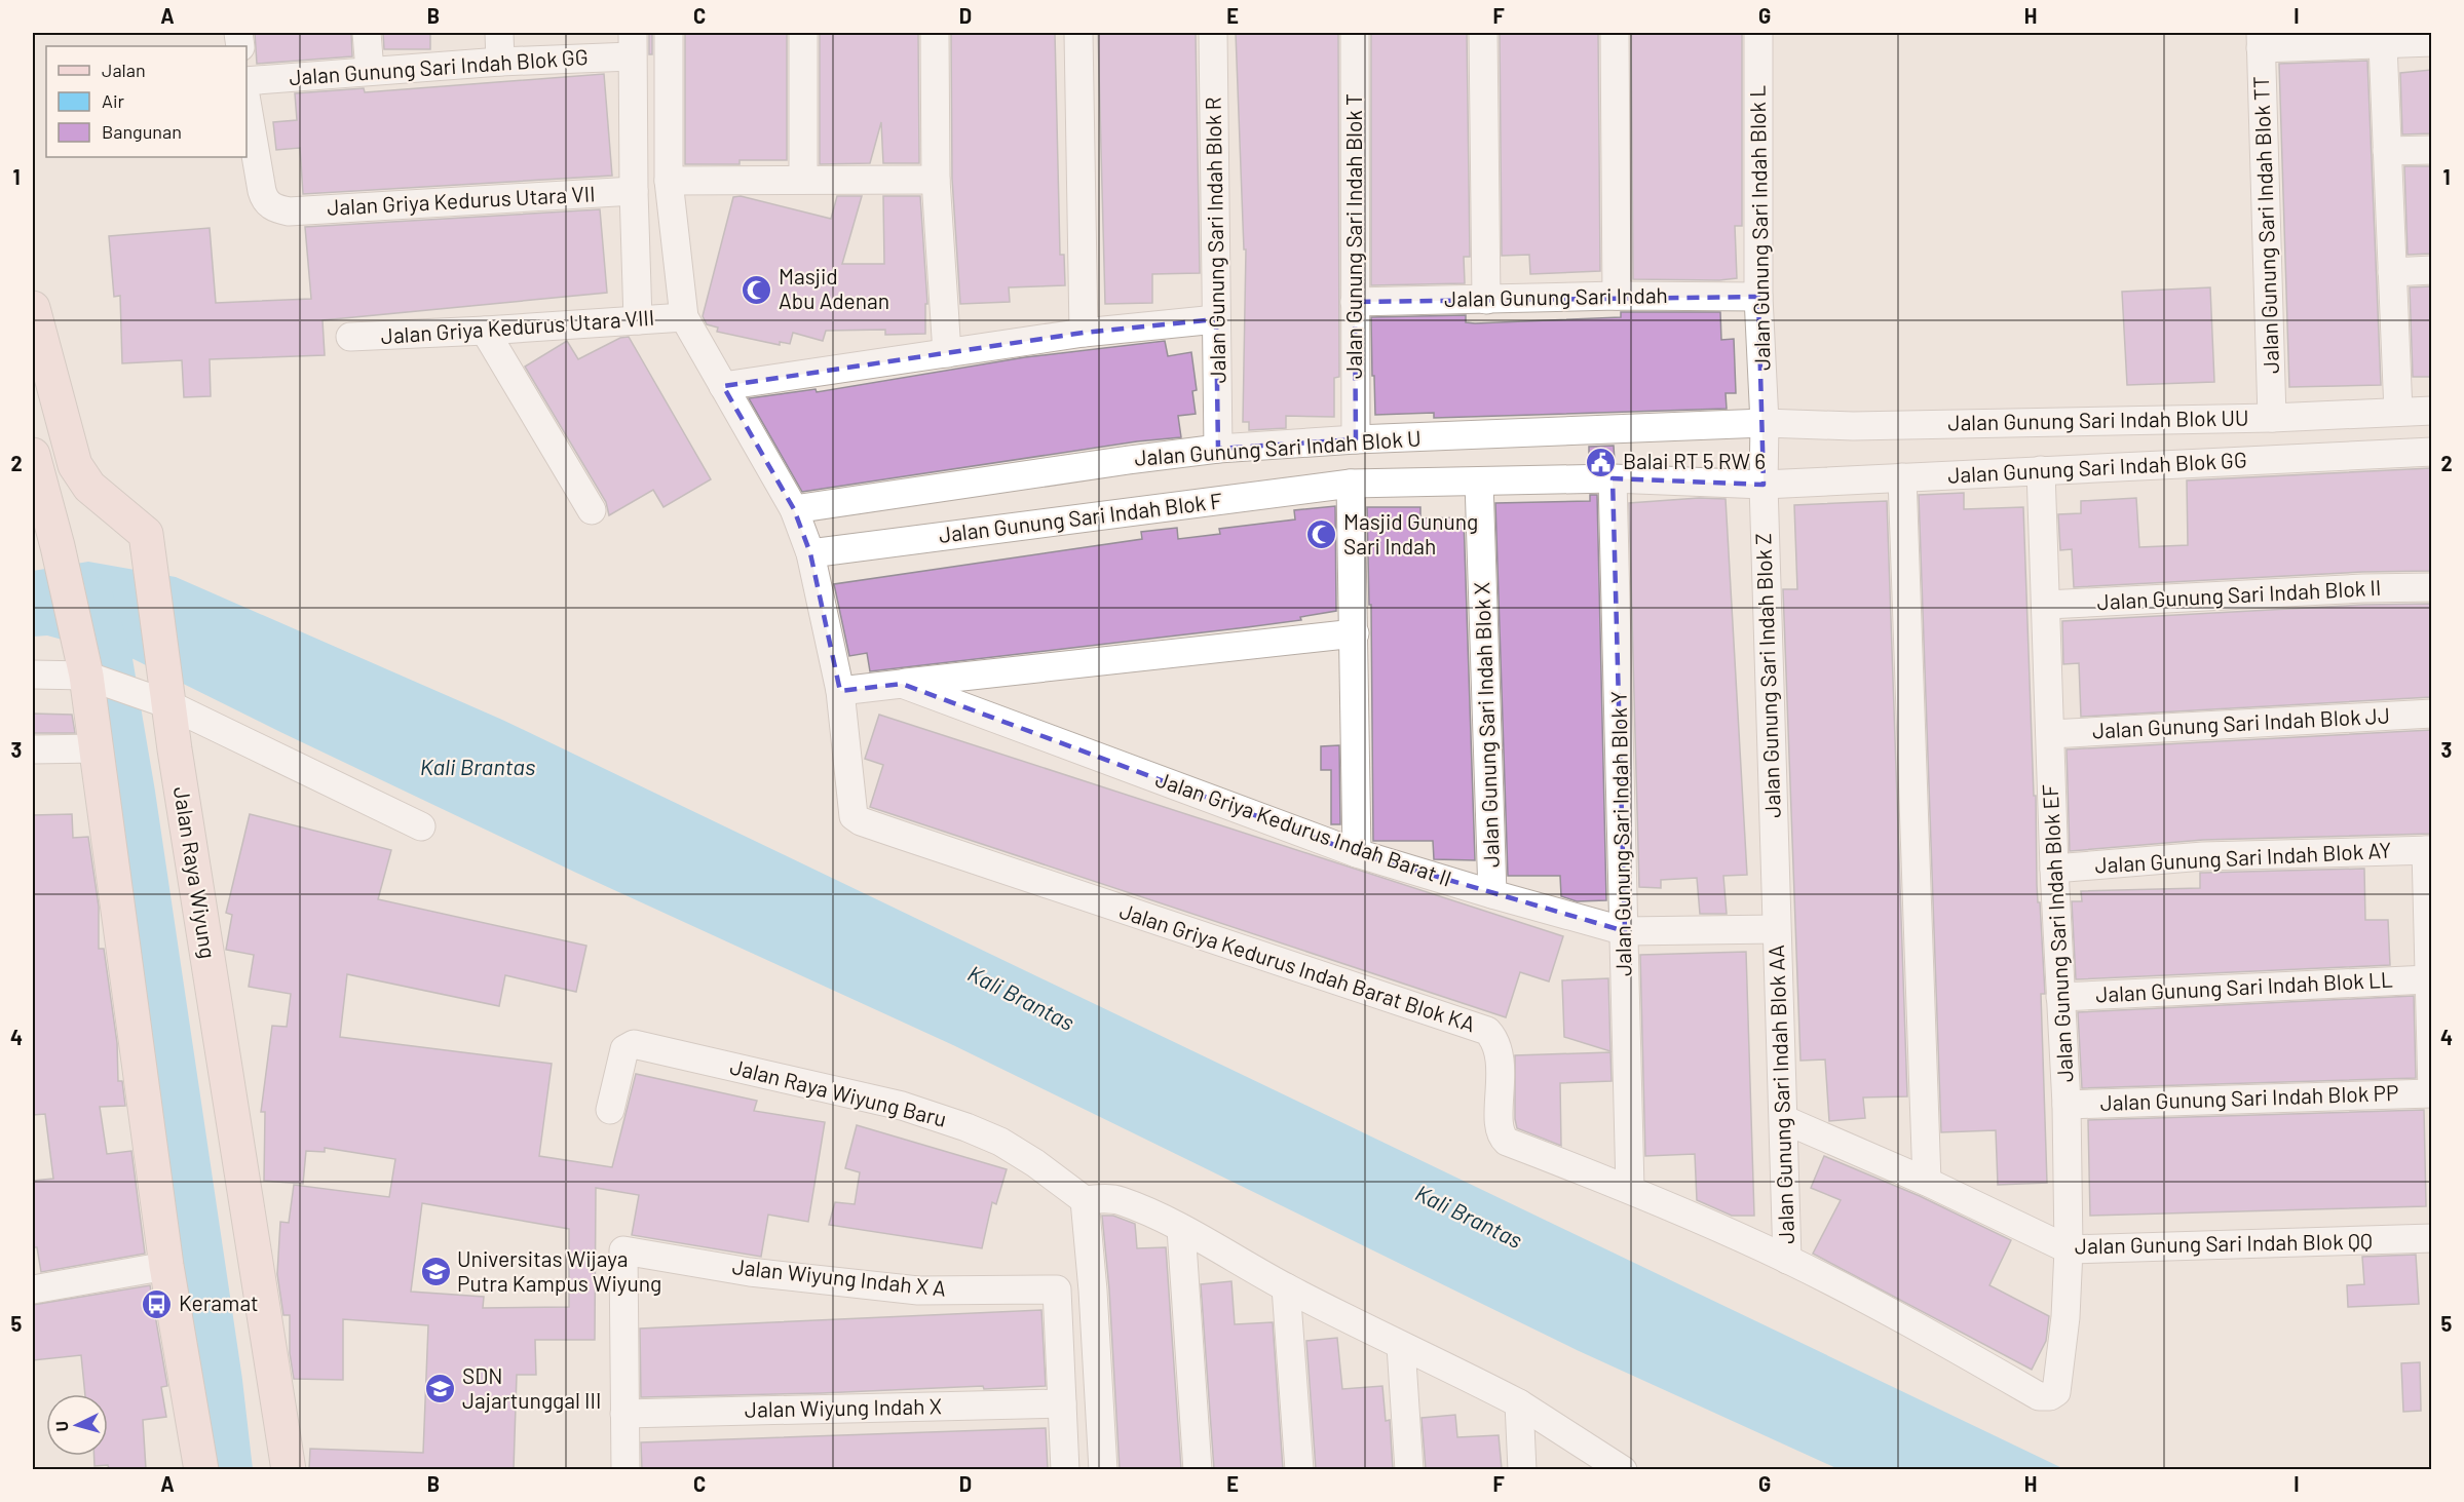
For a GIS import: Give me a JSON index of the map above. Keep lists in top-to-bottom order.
{
  "streets": {
    "main road": ["Jalan Raya Wiyung"],
    "street": [
      "Jalan Gunung Sari Indah Blok GG",
      "Jalan Griya Kedurus Utara VII",
      "Jalan Gunung Sari Indah Blok TT",
      "Jalan Gunung Sari Indah Blok L",
      "Jalan Gunung Sari Indah Blok T",
      "Jalan Gunung Sari Indah Blok R",
      "Jalan Gunung Sari Indah",
      "Jalan Griya Kedurus Utara VIII",
      "Jalan Gunung Sari Indah Blok UU",
      "Jalan Gunung Sari Indah Blok U",
      "Jalan Gunung Sari Indah Blok F",
      "Jalan Gunung Sari Indah Blok II",
      "Jalan Gunung Sari Indah Blok Z",
      "Jalan Gunung Sari Indah Blok JJ",
      "Jalan Gunung Sari Indah Blok X",
      "Jalan Griya Kedurus Indah Barat II",
      "Jalan Gunung Sari Indah Blok Y",
      "Jalan Gunung Sari Indah Blok AY",
      "Jalan Gunung Sari Indah Blok EF",
      "Jalan Griya Kedurus Indah Barat Blok KA",
      "Jalan Gunung Sari Indah Blok LL",
      "Jalan Raya Wiyung Baru",
      "Jalan Gunung Sari Indah Blok AA",
      "Jalan Gunung Sari Indah Blok PP",
      "Jalan Gunung Sari Indah Blok QQ",
      "Jalan Wiyung Indah X A",
      "Jalan Wiyung Indah X"
    ]
  },
  "crossings": [
    ["Jalan Gunung Sari Indah Blok GG", "Jalan Gunung Sari Indah Blok F"],
    ["Jalan Gunung Sari Indah Blok GG", "Jalan Gunung Sari Indah Blok Z"],
    ["Jalan Gunung Sari Indah Blok GG", "Jalan Gunung Sari Indah Blok EF"],
    ["Jalan Gunung Sari Indah Blok TT", "Jalan Gunung Sari Indah Blok UU"],
    ["Jalan Gunung Sari Indah Blok L", "Jalan Gunung Sari Indah"],
    ["Jalan Gunung Sari Indah Blok L", "Jalan Gunung Sari Indah Blok UU"],
    ["Jalan Gunung Sari Indah Blok L", "Jalan Gunung Sari Indah Blok U"],
    ["Jalan Gunung Sari Indah Blok L", "Jalan Gunung Sari Indah Blok Z"],
    ["Jalan Gunung Sari Indah Blok T", "Jalan Gunung Sari Indah"],
    ["Jalan Gunung Sari Indah Blok T", "Jalan Gunung Sari Indah Blok U"],
    ["Jalan Gunung Sari Indah Blok R", "Jalan Gunung Sari Indah Blok U"],
    ["Jalan Gunung Sari Indah Blok UU", "Jalan Gunung Sari Indah Blok U"],
    ["Jalan Gunung Sari Indah Blok UU", "Jalan Gunung Sari Indah Blok Z"],
    ["Jalan Gunung Sari Indah Blok U", "Jalan Gunung Sari Indah Blok Z"],
    ["Jalan Gunung Sari Indah Blok F", "Jalan Gunung Sari Indah Blok Z"],
    ["Jalan Gunung Sari Indah Blok F", "Jalan Gunung Sari Indah Blok X"],
    ["Jalan Gunung Sari Indah Blok F", "Jalan Gunung Sari Indah Blok Y"],
    ["Jalan Gunung Sari Indah Blok II", "Jalan Gunung Sari Indah Blok EF"],
    ["Jalan Gunung Sari Indah Blok Z", "Jalan Griya Kedurus Indah Barat II"],
    ["Jalan Gunung Sari Indah Blok Z", "Jalan Gunung Sari Indah Blok AA"],
    ["Jalan Gunung Sari Indah Blok JJ", "Jalan Gunung Sari Indah Blok EF"],
    ["Jalan Gunung Sari Indah Blok X", "Jalan Griya Kedurus Indah Barat II"],
    ["Jalan Griya Kedurus Indah Barat II", "Jalan Gunung Sari Indah Blok Y"],
    ["Jalan Griya Kedurus Indah Barat II", "Jalan Griya Kedurus Indah Barat Blok KA"],
    ["Jalan Griya Kedurus Indah Barat II", "Jalan Gunung Sari Indah Blok AA"],
    ["Jalan Gunung Sari Indah Blok Y", "Jalan Griya Kedurus Indah Barat Blok KA"],
    ["Jalan Gunung Sari Indah Blok AY", "Jalan Gunung Sari Indah Blok EF"],
    ["Jalan Gunung Sari Indah Blok EF", "Jalan Griya Kedurus Indah Barat Blok KA"],
    ["Jalan Gunung Sari Indah Blok EF", "Jalan Gunung Sari Indah Blok LL"],
    ["Jalan Gunung Sari Indah Blok EF", "Jalan Gunung Sari Indah Blok PP"],
    ["Jalan Gunung Sari Indah Blok EF", "Jalan Gunung Sari Indah Blok QQ"],
    ["Jalan Griya Kedurus Indah Barat Blok KA", "Jalan Gunung Sari Indah Blok AA"],
    ["Jalan Gunung Sari Indah Blok AA", "Jalan Gunung Sari Indah Blok QQ"],
    ["Jalan Wiyung Indah X A", "Jalan Wiyung Indah X"]
  ],
  "water": ["Kali Brantas"],
  "places": {
    "mosque": ["Masjid Abu Adenan", "Masjid Gunung Sari Indah"],
    "public building": ["Balai RT 5 RW 6"],
    "school or university": ["Universitas Wijaya Putra Kampus Wiyung", "SDN Jajartunggal III"],
    "bus stop": ["Keramat"]
  },
  "legend": ["Jalan", "Air", "Bangunan"],
  "north": "left",
  "grid": {
    "columns": [
      "A",
      "B",
      "C",
      "D",
      "E",
      "F",
      "G",
      "H",
      "I"
    ],
    "rows": [
      "1",
      "2",
      "3",
      "4",
      "5"
    ]
  }
}
